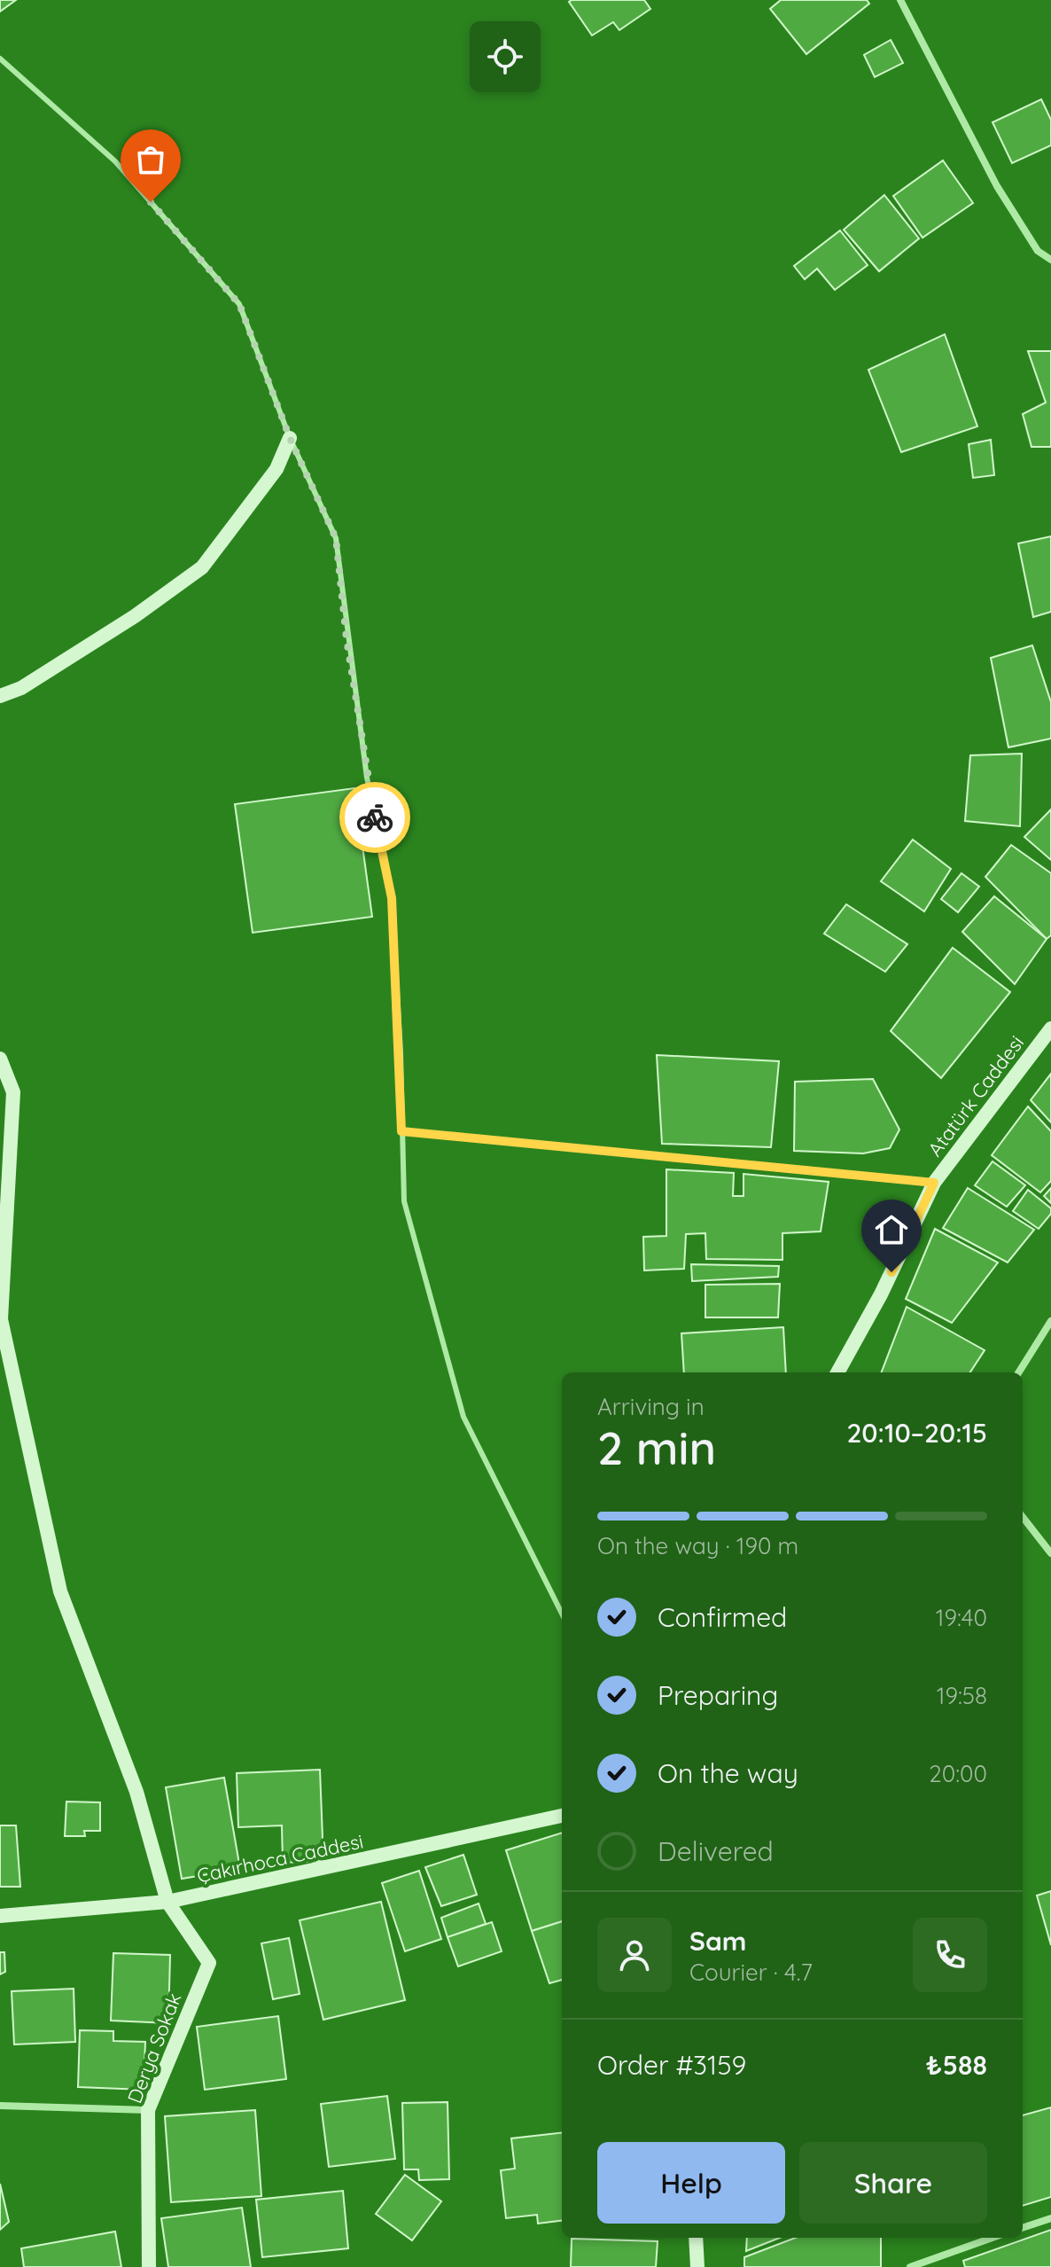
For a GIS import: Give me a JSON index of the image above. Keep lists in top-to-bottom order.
{
  "streets": {
    "street": ["Atatürk Caddesi", "Çakırhoca Caddesi", "Derya Sokak"]
  },
  "crossings": [
    ["Çakırhoca Caddesi", "Derya Sokak"]
  ],
  "page": {
    "heading": ["2 min", "Arriving in", "20:10–20:15"],
    "panel": [
      "Sam",
      "Courier · 4.7",
      "Order #3159",
      "₺588"
    ],
    "bar": "On the way · 190 m",
    "list": [
      ["Confirmed", "19:40"],
      ["Preparing", "19:58"],
      ["On the way", "20:00"],
      "Delivered"
    ],
    "buttons": ["Help", "Share"]
  }
}
